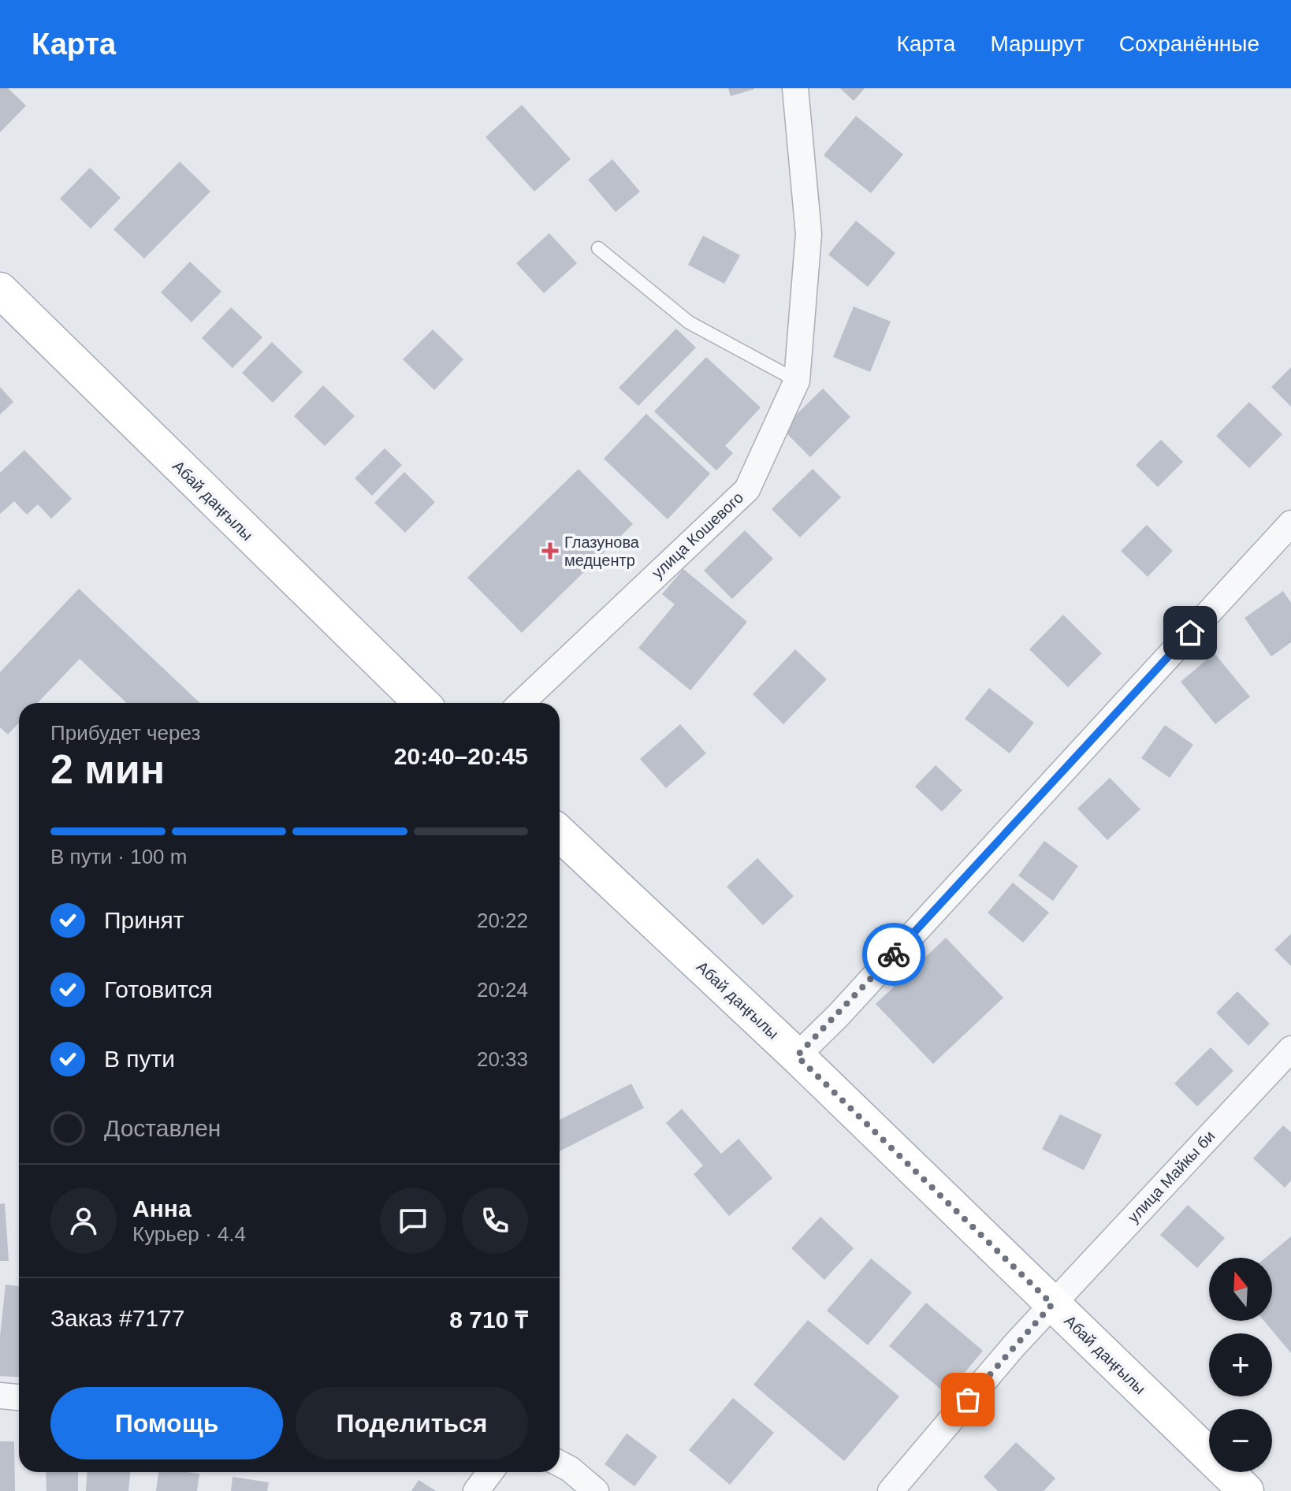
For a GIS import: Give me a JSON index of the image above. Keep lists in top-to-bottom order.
{
  "streets": {
    "main road": ["Абай даңғылы"],
    "street": ["улица Кошевого", "улица Майкы би"]
  },
  "crossings": [
    ["Абай даңғылы", "улица Майкы би"]
  ],
  "places": {
    "health": ["Глазунова медцентр"]
  },
  "north": "top",
  "page": {
    "header": "Карта",
    "nav": ["Карта", "Маршрут", "Сохранённые"],
    "heading": ["2 мин", "Прибудет через", "20:40–20:45"],
    "panel": [
      "Анна",
      "Курьер · 4.4",
      "Заказ #7177",
      "8 710 ₸"
    ],
    "bar": "В пути · 100 m",
    "list": [
      ["Принят", "20:22"],
      ["Готовится", "20:24"],
      ["В пути", "20:33"],
      "Доставлен"
    ],
    "map_buttons": ["+", "−"],
    "buttons": ["Помощь", "Поделиться"]
  }
}
